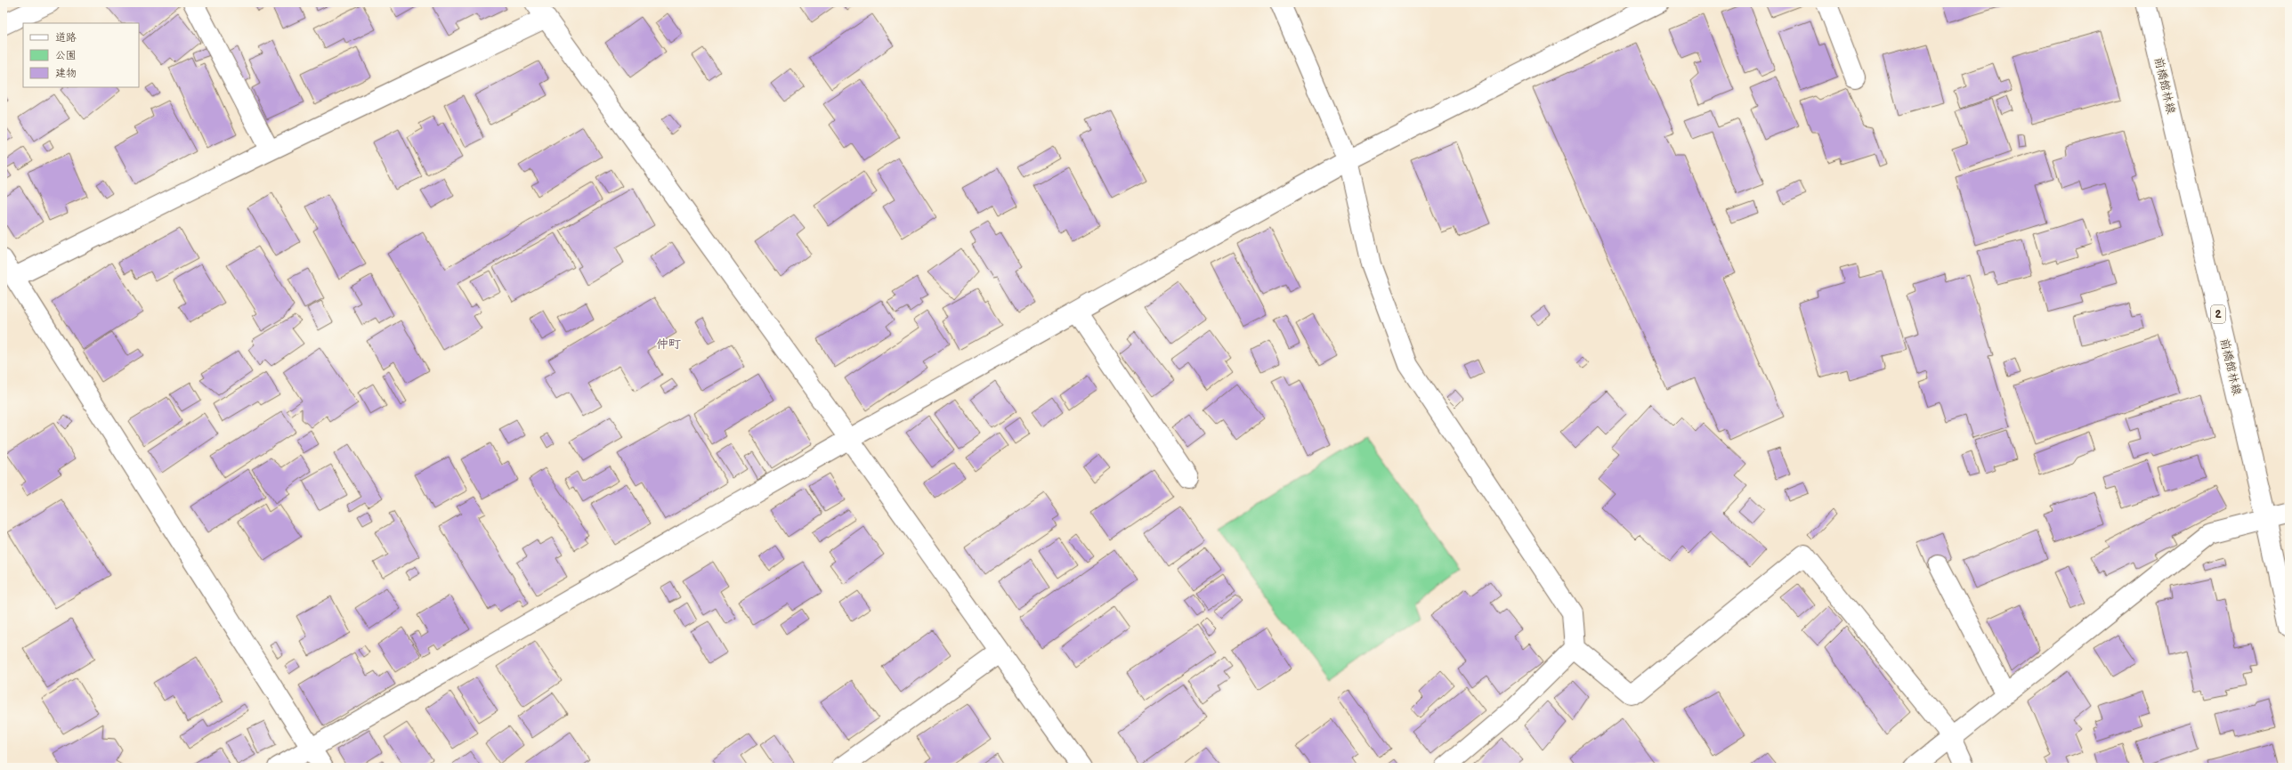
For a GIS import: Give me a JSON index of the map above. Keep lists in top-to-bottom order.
{
  "streets": {
    "street": ["前橋館林線", "2"]
  },
  "districts": ["仲町"],
  "legend": ["道路", "公園", "建物"]
}
